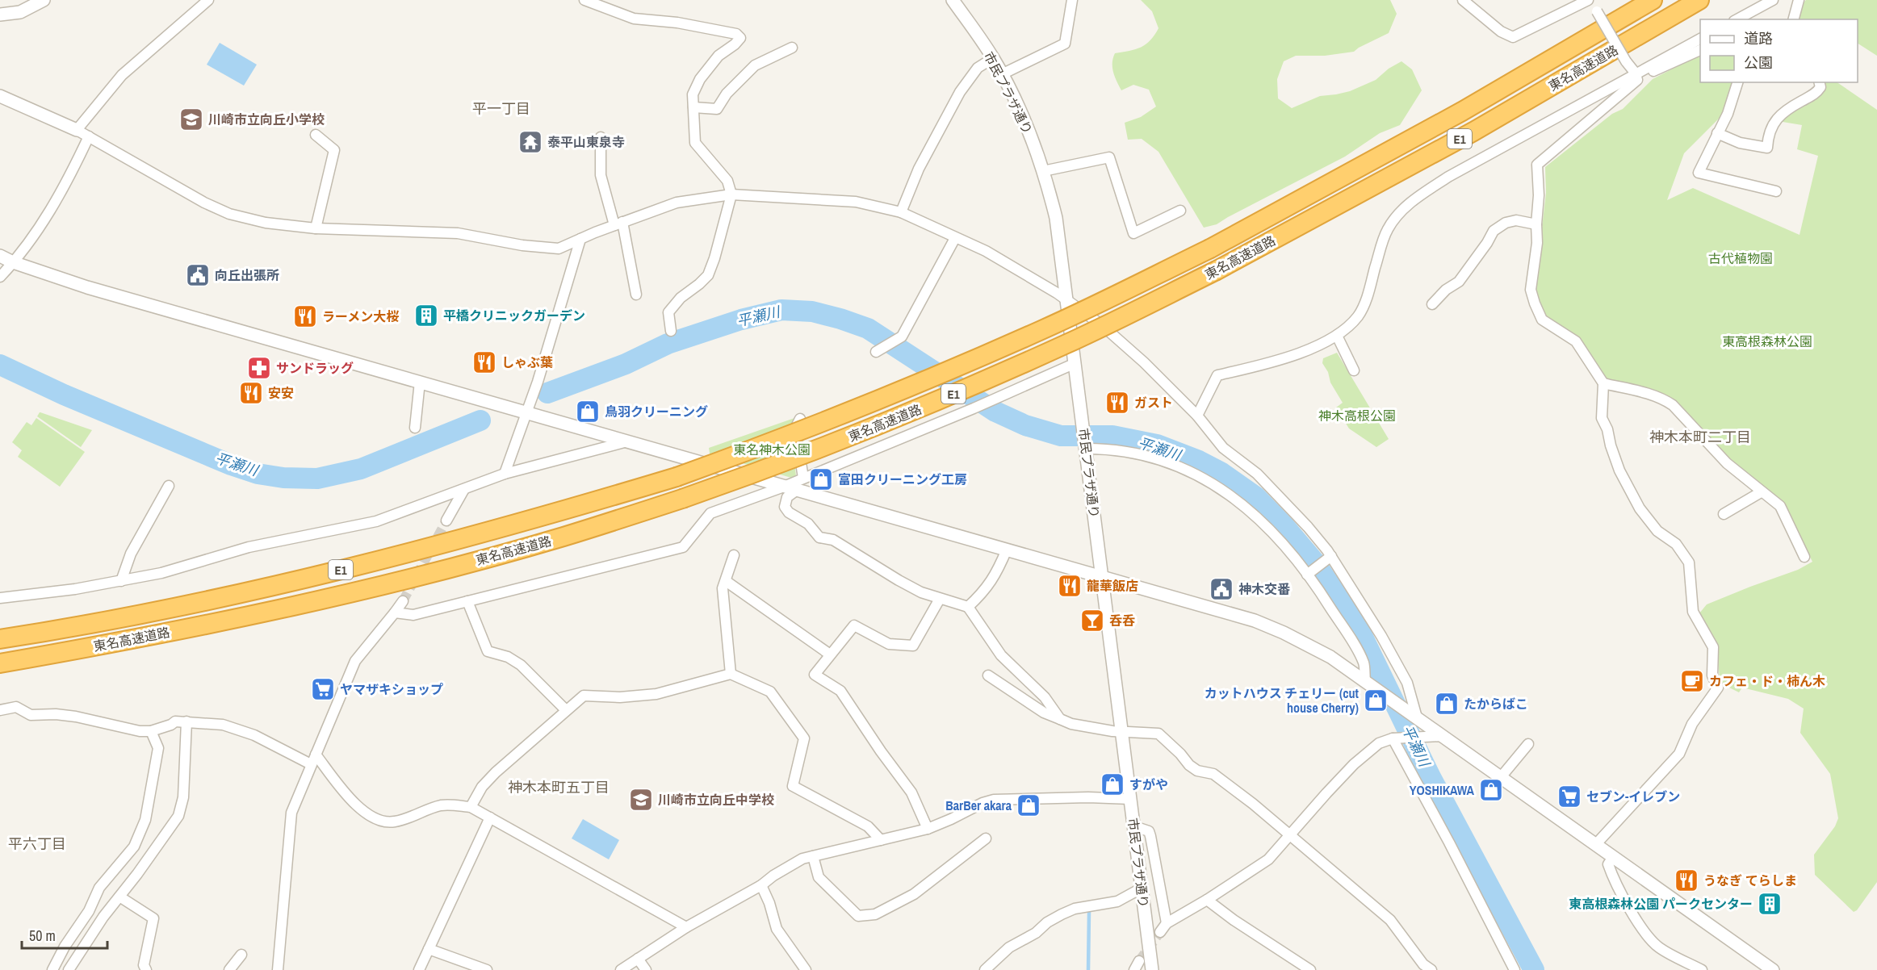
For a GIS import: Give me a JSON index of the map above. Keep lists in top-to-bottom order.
{
  "streets": {
    "highway": ["東名高速道路", "E1"],
    "street": ["市民プラザ通り"]
  },
  "districts": [
    "平一丁目",
    "神木本町二丁目",
    "神木本町五丁目",
    "平六丁目"
  ],
  "water": ["平瀬川"],
  "parks": [
    "古代植物園",
    "東高根森林公園",
    "神木高根公園",
    "東名神木公園"
  ],
  "places": {
    "school or university": ["川崎市立向丘小学校", "川崎市立向丘中学校"],
    "temple": ["泰平山東泉寺"],
    "public building": ["向丘出張所", "神木交番"],
    "building": ["平橋クリニックガーデン", "東高根森林公園 パークセンター"],
    "restaurant": [
      "ラーメン大桜",
      "しゃぶ葉",
      "安安",
      "ガスト",
      "龍華飯店",
      "うなぎ てらしま"
    ],
    "pharmacy": ["サンドラッグ"],
    "shop": [
      "鳥羽クリーニング",
      "富田クリーニング工房",
      "カットハウス チェリー (cut house Cherry)",
      "たからばこ",
      "すがや",
      "YOSHIKAWA",
      "BarBer akara"
    ],
    "bar": ["呑呑"],
    "cafe": ["カフェ・ド・柿ん木"],
    "supermarket": ["ヤマザキショップ", "セブン-イレブン"]
  },
  "legend": ["道路", "公園"],
  "scale_bar": "50 m"
}
